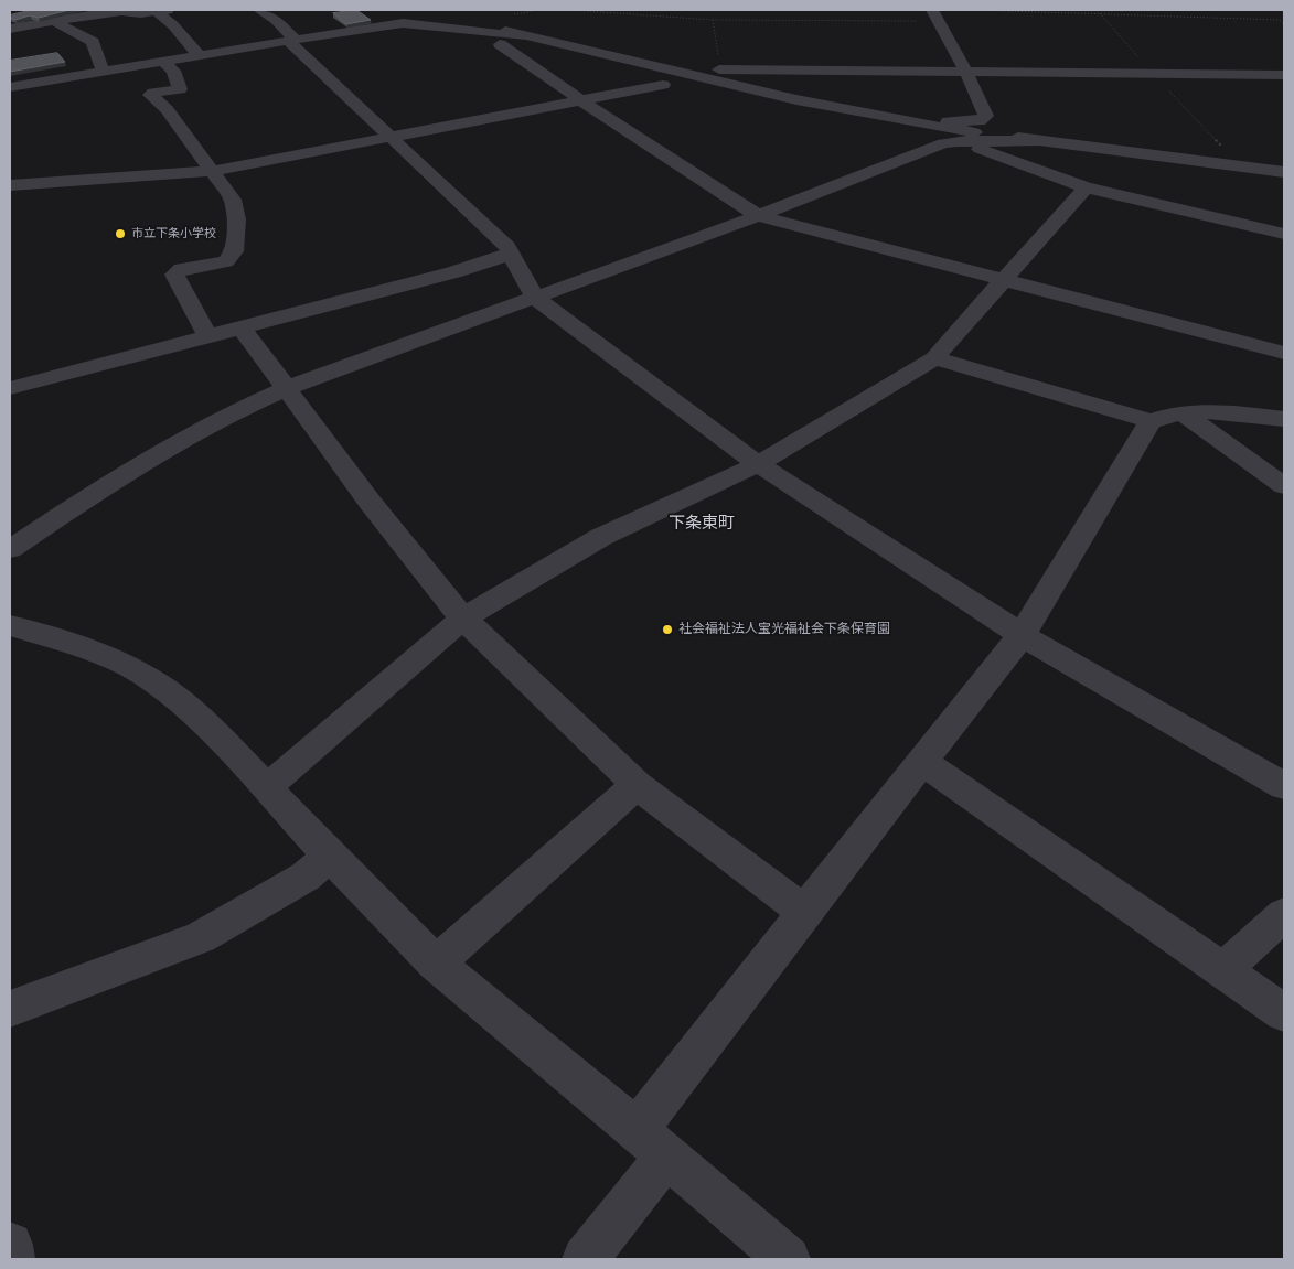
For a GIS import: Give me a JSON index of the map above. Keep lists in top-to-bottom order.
{
  "districts": ["下条東町"],
  "places": ["市立下条小学校", "社会福祉法人宝光福祉会下条保育園"]
}
